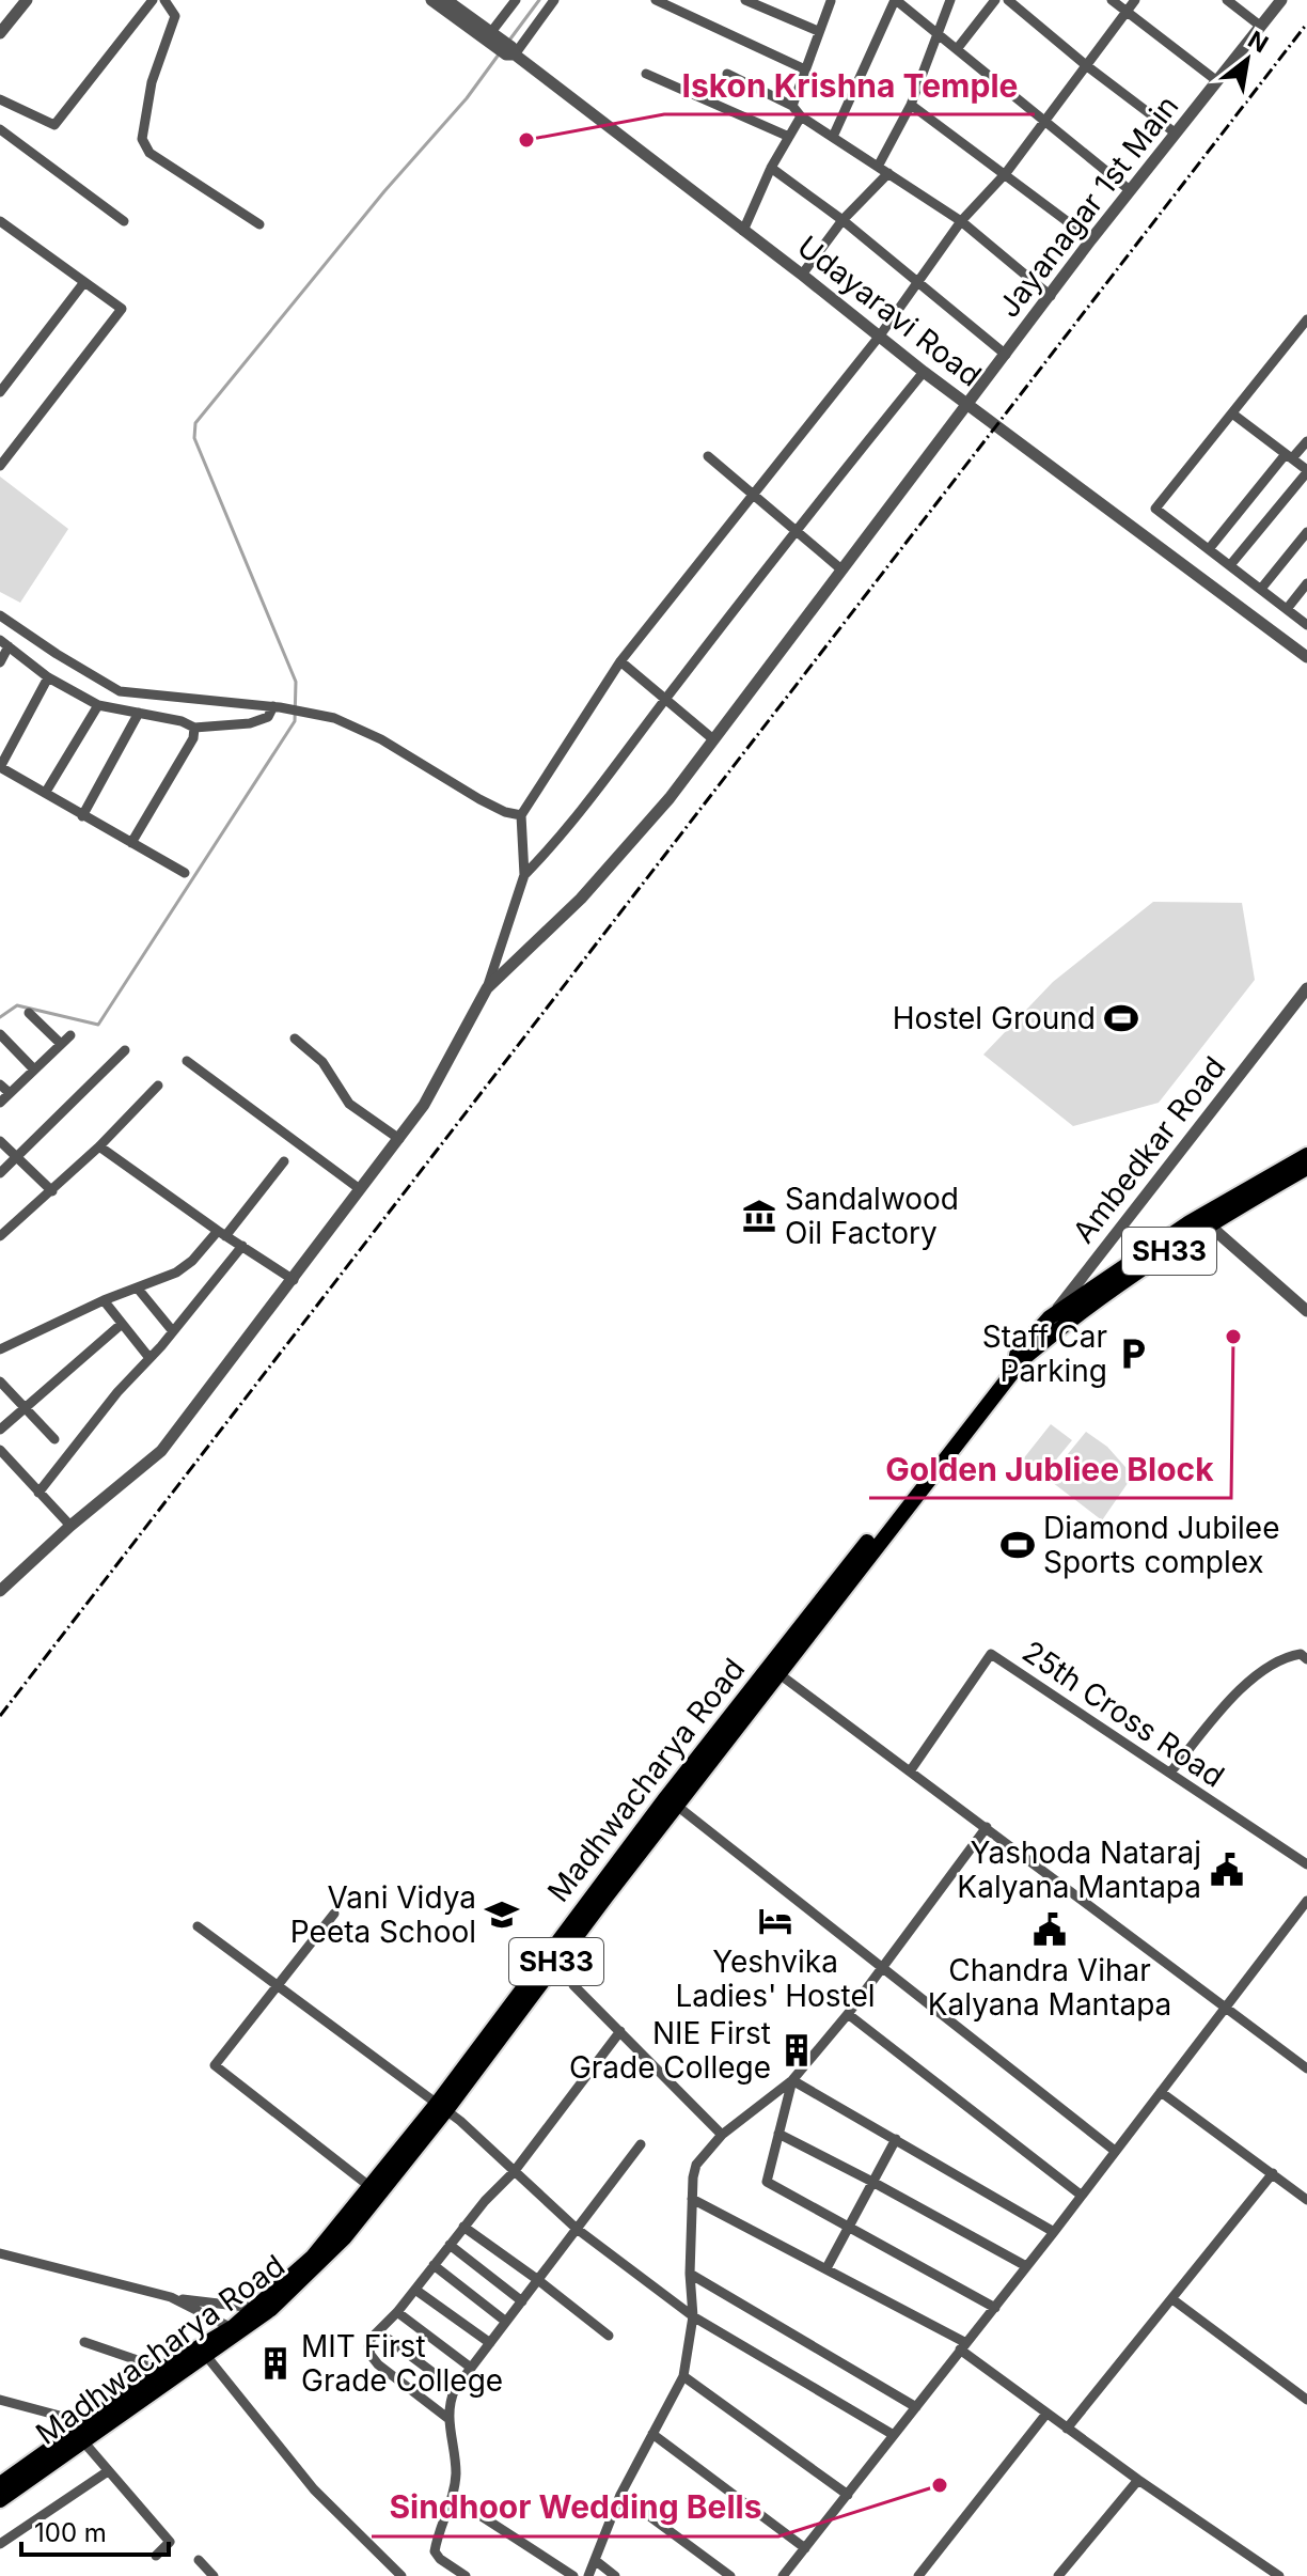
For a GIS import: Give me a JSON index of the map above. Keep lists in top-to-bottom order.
{
  "streets": {
    "main road": ["SH33", "Madhwacharya Road"],
    "street": [
      "Jayanagar 1st Main",
      "Udayaravi Road",
      "Ambedkar Road",
      "25th Cross Road"
    ]
  },
  "crossings": [
    ["Jayanagar 1st Main", "Udayaravi Road"],
    ["Ambedkar Road", "SH33"],
    ["Ambedkar Road", "Madhwacharya Road"],
    ["SH33", "Madhwacharya Road"]
  ],
  "places": {
    "other": ["Iskon Krishna Temple", "Golden Jubliee Block", "Sindhoor Wedding Bells"],
    "sports": ["Hostel Ground", "Diamond Jubilee Sports complex"],
    "museum": ["Sandalwood Oil Factory"],
    "parking": ["Staff Car Parking"],
    "public building": ["Yashoda Nataraj Kalyana Mantapa", "Chandra Vihar Kalyana Mantapa"],
    "school or university": ["Vani Vidya Peeta School"],
    "hotel": ["Yeshvika Ladies' Hostel"],
    "building": ["NIE First Grade College", "MIT First Grade College"]
  },
  "scale_bar": "100 m",
  "north": "top right"
}
